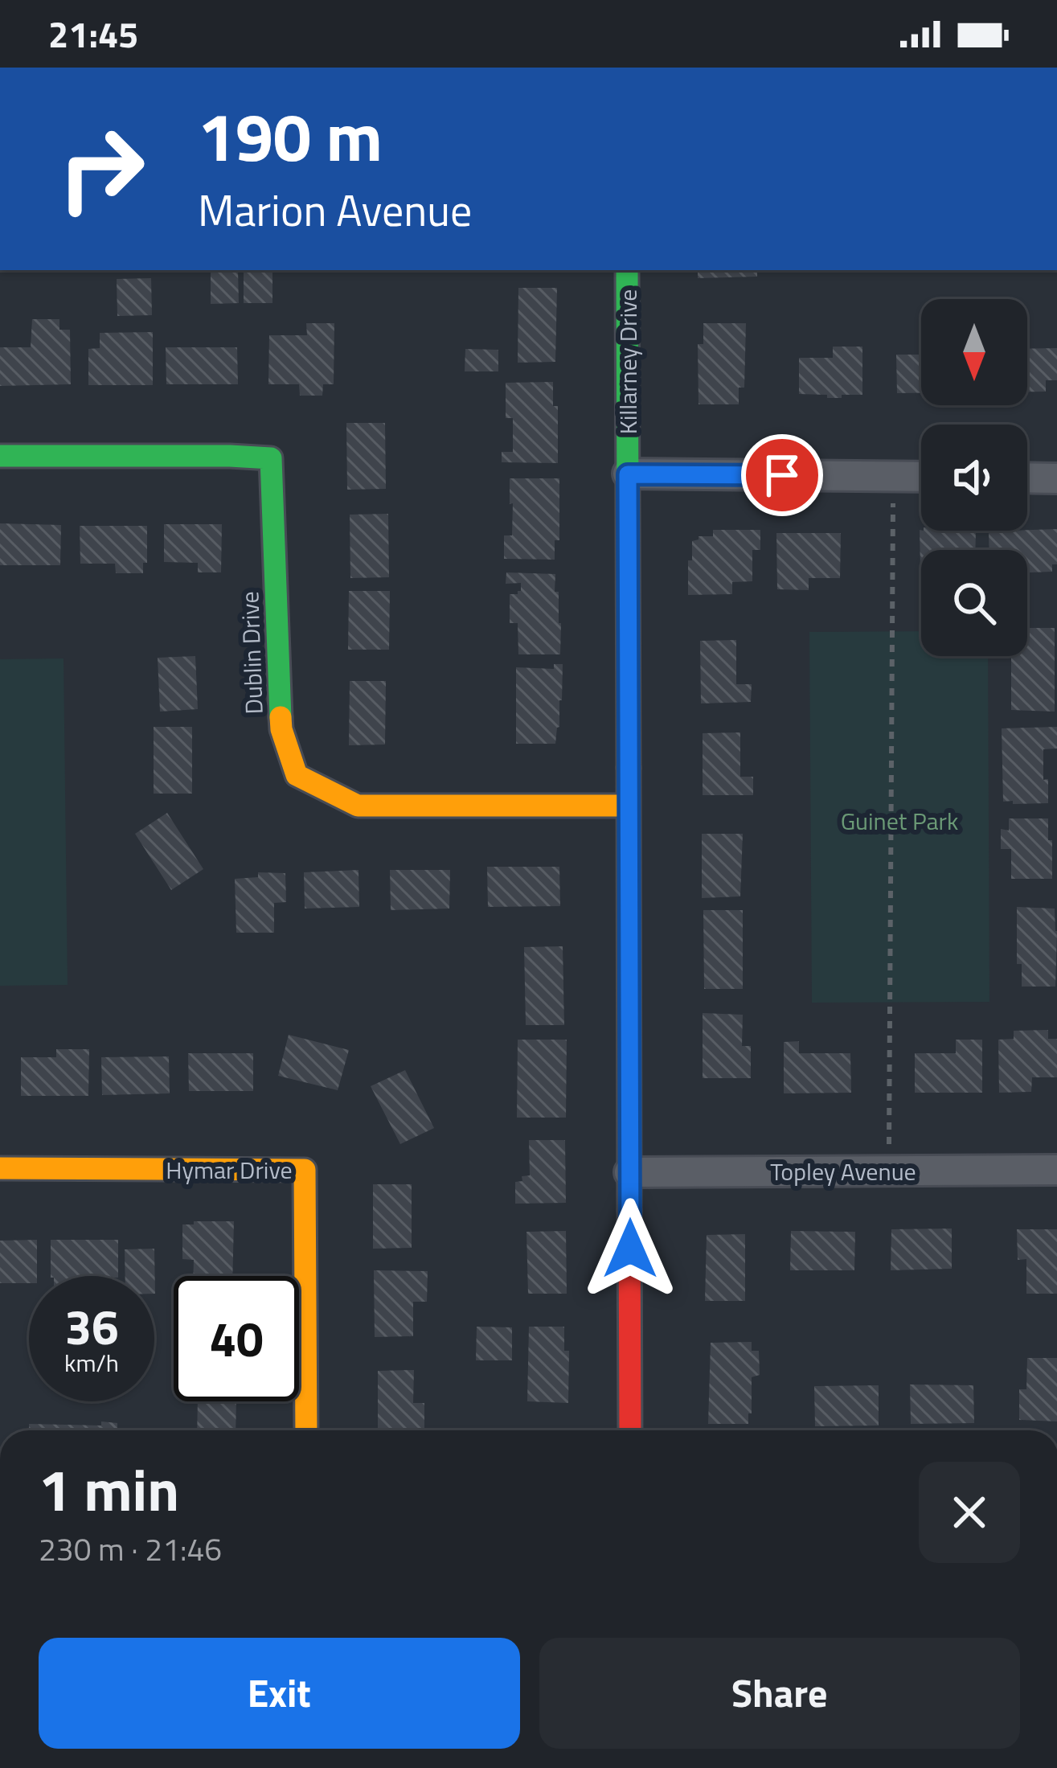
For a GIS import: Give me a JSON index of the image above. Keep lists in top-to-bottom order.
{
  "streets": {
    "street": [
      "Killarney Drive",
      "Dublin Drive",
      "Hymar Drive",
      "Topley Avenue"
    ]
  },
  "crossings": [
    ["Killarney Drive", "Dublin Drive"],
    ["Killarney Drive", "Topley Avenue"]
  ],
  "parks": ["Guinet Park"],
  "north": "bottom",
  "page": {
    "status": "21:45",
    "turn": ["190 m", "Marion Avenue"],
    "speed": "36 km/h",
    "limit": "40",
    "heading": ["1 min", "230 m · 21:46"],
    "buttons": ["Exit", "Share"]
  }
}
